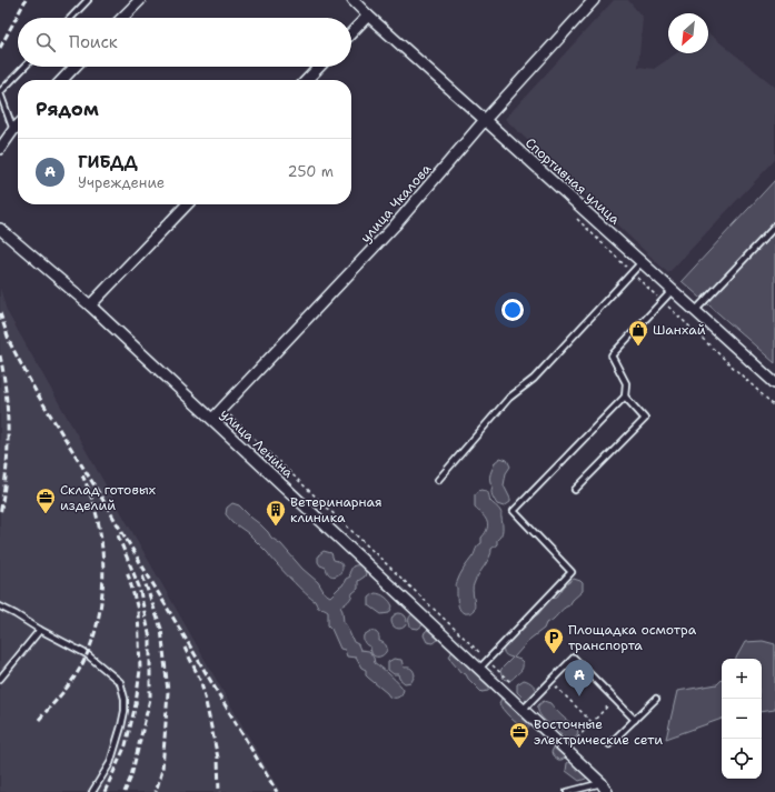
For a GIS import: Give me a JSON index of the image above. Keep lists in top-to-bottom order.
{
  "streets": {
    "street": ["Спортивная улица", "улица Чкалова", "улица Ленина"]
  },
  "crossings": [
    ["Спортивная улица", "улица Чкалова"],
    ["улица Чкалова", "улица Ленина"]
  ],
  "places": {
    "shop": ["Шанхай"],
    "office": ["Склад готовых изделий", "Восточные электрические сети"],
    "building": ["Ветеринарная клиника"],
    "parking": ["Площадка осмотра транспорта"]
  },
  "north": "bottom left",
  "page": {
    "search": "Поиск",
    "heading": "Рядом",
    "list": [
      {
        "mark": "A",
        "name": "ГИБДД",
        "note": "Учреждение",
        "value": "250 m"
      }
    ],
    "map_buttons": ["+", "−"],
    "pins": "A"
  }
}
